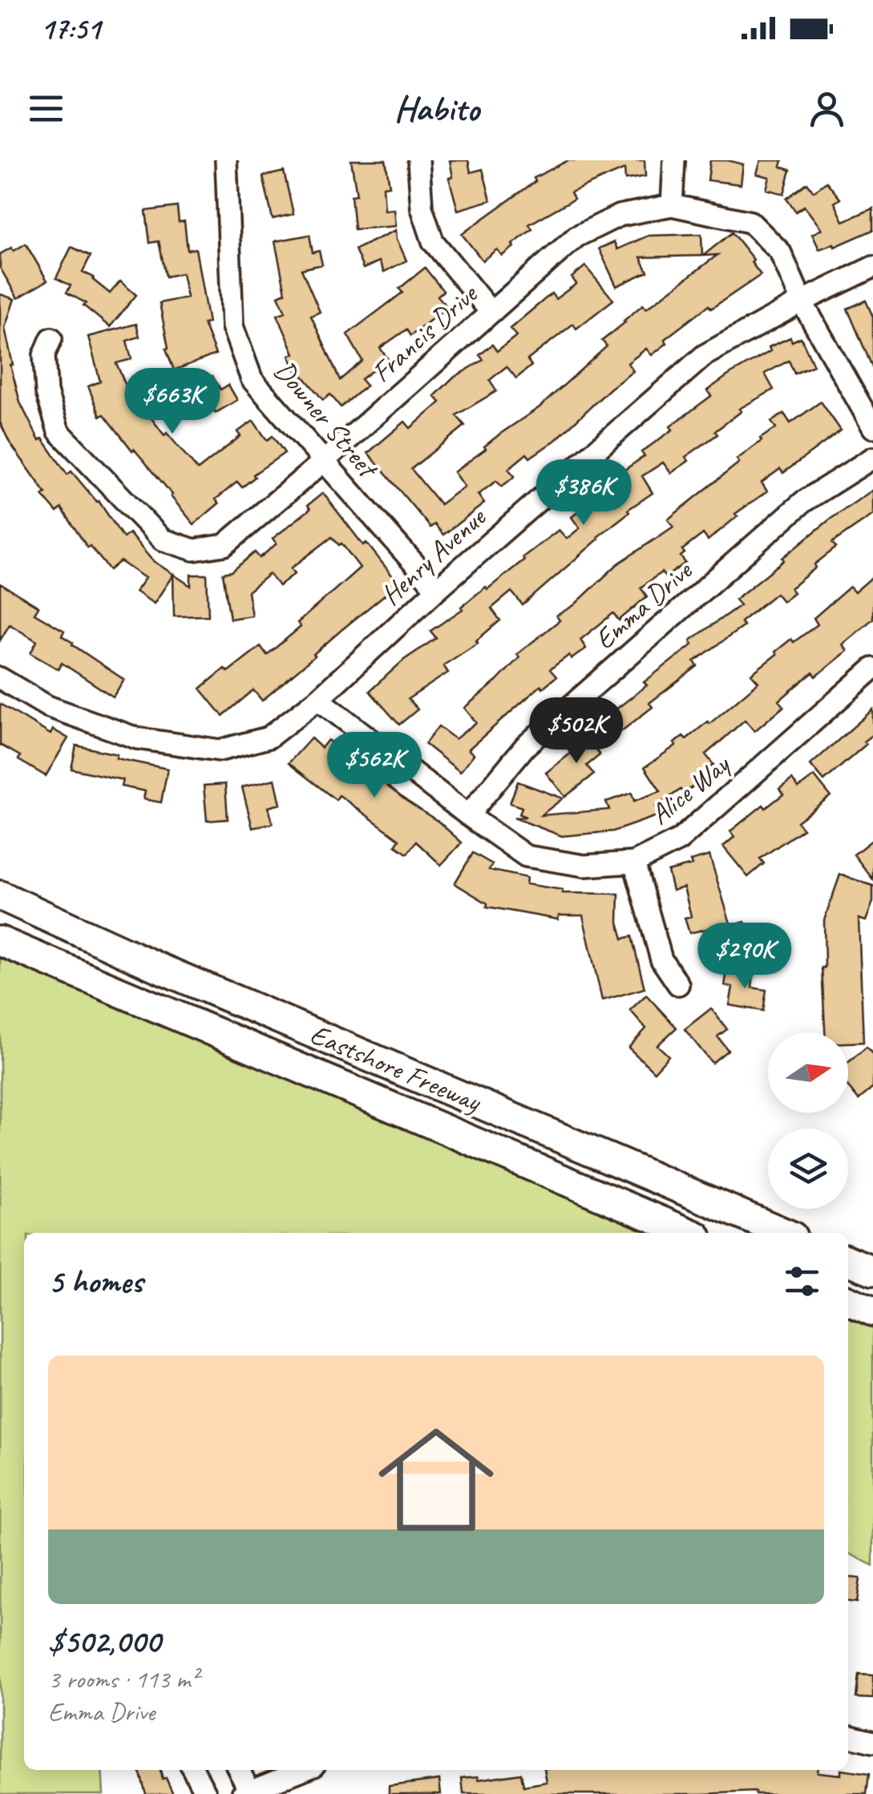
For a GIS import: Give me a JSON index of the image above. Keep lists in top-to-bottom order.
{
  "streets": {
    "highway": ["Eastshore Freeway"],
    "street": [
      "Francis Drive",
      "Downer Street",
      "Henry Avenue",
      "Emma Drive",
      "Alice Way"
    ]
  },
  "crossings": [
    ["Francis Drive", "Downer Street"],
    ["Francis Drive", "Henry Avenue"],
    ["Downer Street", "Henry Avenue"],
    ["Henry Avenue", "Alice Way"],
    ["Emma Drive", "Alice Way"]
  ],
  "north": "right",
  "page": {
    "status": "17:51",
    "header": "Habito",
    "price": [
      "$663K",
      "$386K",
      "$502K",
      "$562K",
      "$290K"
    ],
    "heading": "5 homes",
    "list": [
      {
        "name": "$502,000",
        "note": "3 rooms · 113 m² · Emma Drive"
      }
    ]
  }
}
